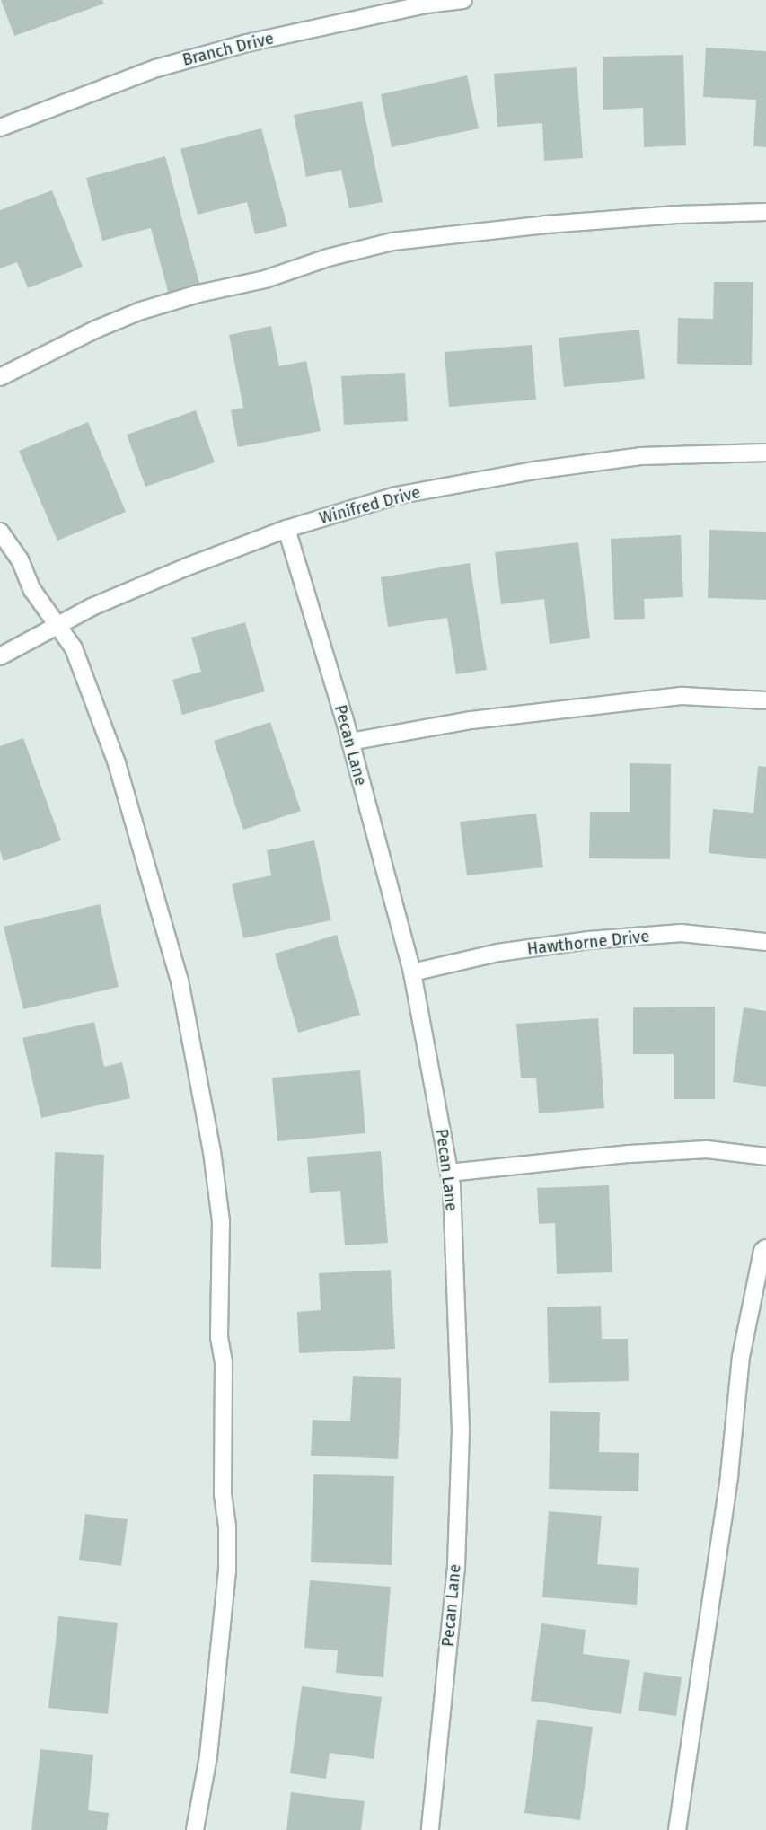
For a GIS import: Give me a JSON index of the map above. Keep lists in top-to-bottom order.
{
  "streets": {
    "street": [
      "Branch Drive",
      "Winifred Drive",
      "Pecan Lane",
      "Hawthorne Drive"
    ]
  },
  "crossings": [
    ["Winifred Drive", "Pecan Lane"],
    ["Pecan Lane", "Hawthorne Drive"]
  ]
}
